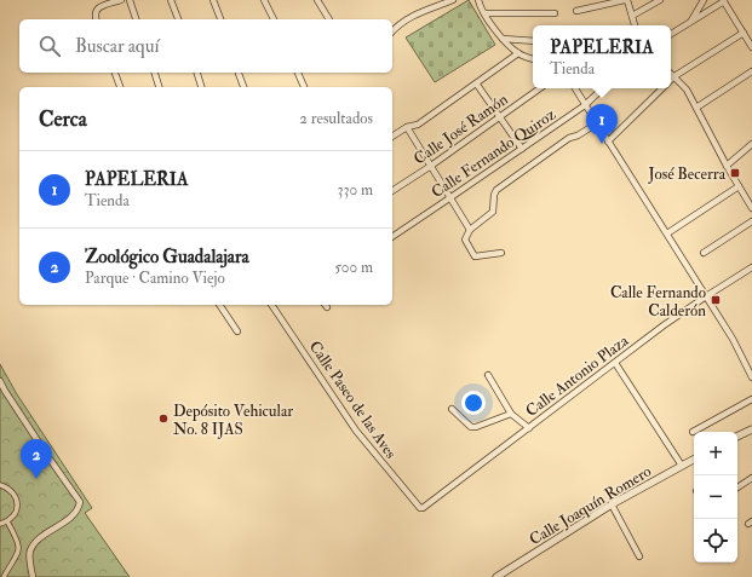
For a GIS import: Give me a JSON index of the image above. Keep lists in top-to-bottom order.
{
  "streets": {
    "street": [
      "Calle José Ramón",
      "Calle Fernando Quiroz",
      "Calle Antonio Plaza",
      "Calle Paseo de las Aves",
      "Calle Joaquín Romero"
    ]
  },
  "crossings": [
    ["Calle Antonio Plaza", "Calle Paseo de las Aves"]
  ],
  "places": {
    "transit": ["José Becerra", "Calle Fernando Calderón"],
    "other": ["Depósito Vehicular No. 8 IJAS"]
  },
  "page": {
    "search": "Buscar aquí",
    "popup": ["PAPELERIA", "Tienda"],
    "heading": ["Cerca", "2 resultados"],
    "pins": ["1", "2"],
    "list": [
      {
        "mark": "1",
        "name": "PAPELERIA",
        "note": "Tienda",
        "value": "330 m"
      },
      {
        "mark": "2",
        "name": "Zoológico Guadalajara",
        "note": "Parque · Camino Viejo",
        "value": "500 m"
      }
    ],
    "map_buttons": ["+", "−"]
  }
}
